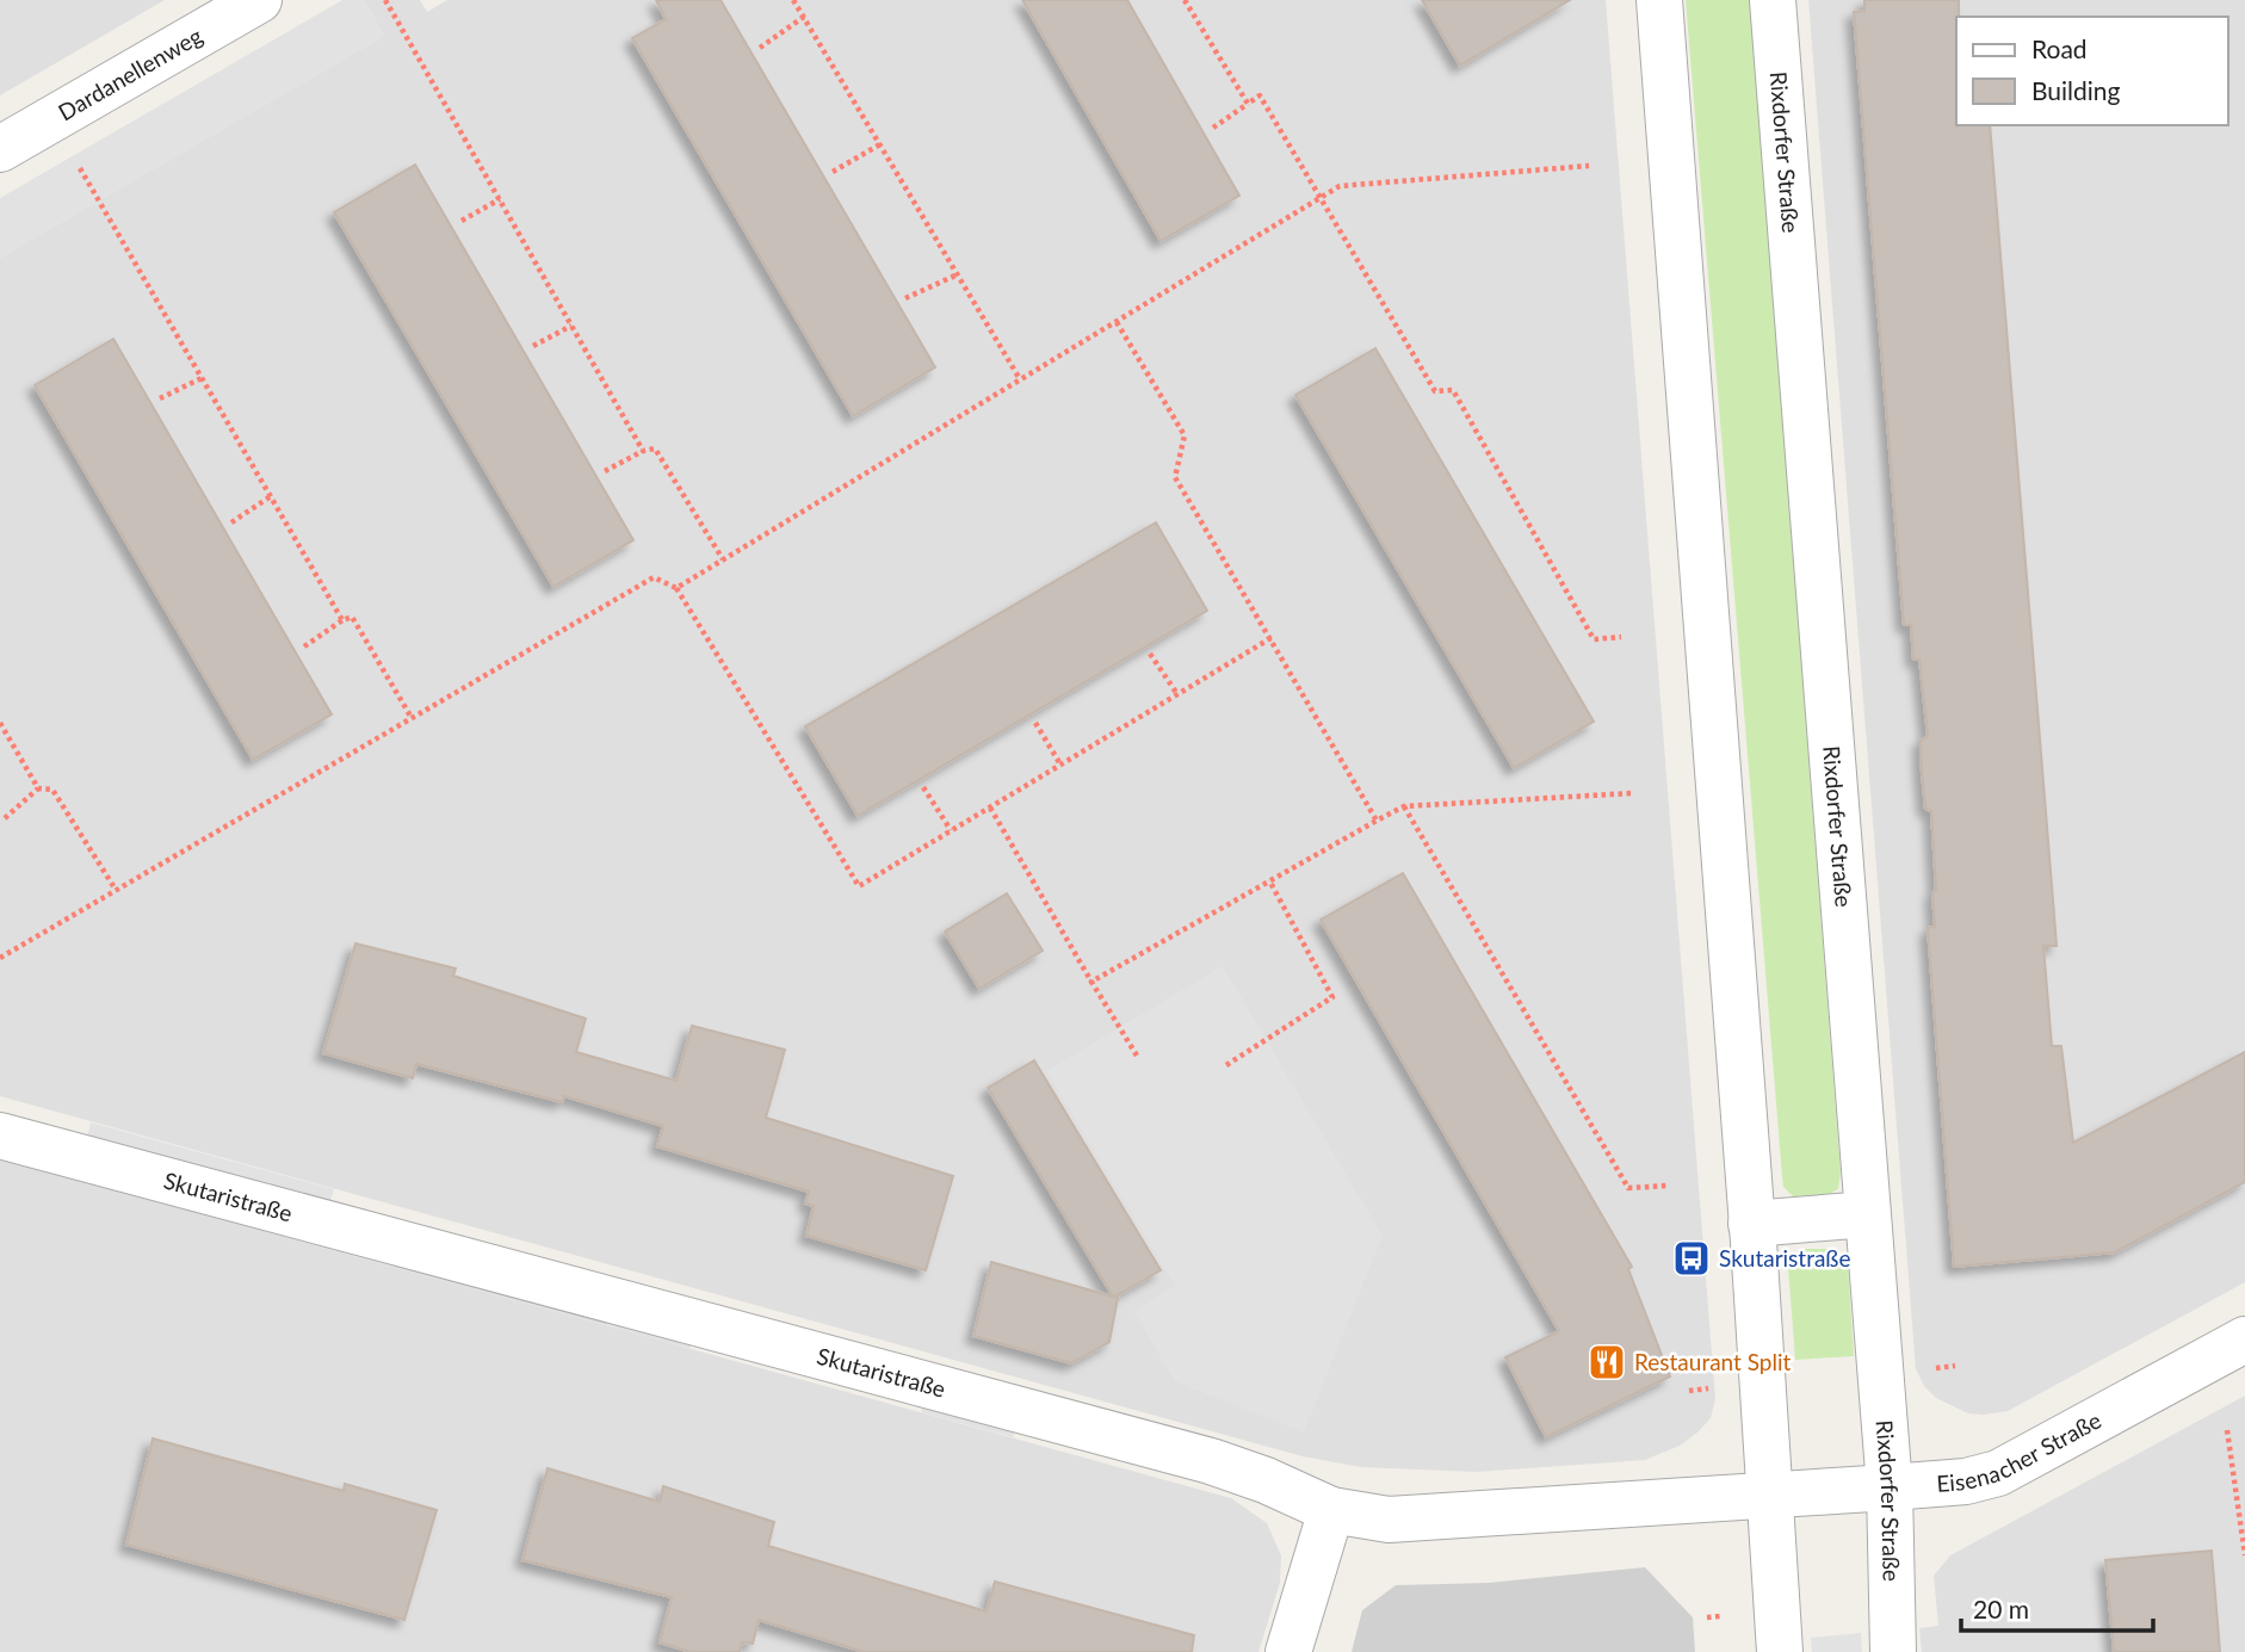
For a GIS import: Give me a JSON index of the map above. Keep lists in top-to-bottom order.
{
  "streets": {
    "street": [
      "Dardanellenweg",
      "Rixdorfer Straße",
      "Skutaristraße",
      "Eisenacher Straße"
    ]
  },
  "crossings": [
    ["Rixdorfer Straße", "Eisenacher Straße"],
    ["Skutaristraße", "Eisenacher Straße"]
  ],
  "places": {
    "bus stop": ["Skutaristraße"],
    "restaurant": ["Restaurant Split"]
  },
  "legend": ["Road", "Building"],
  "scale_bar": "20 m"
}
